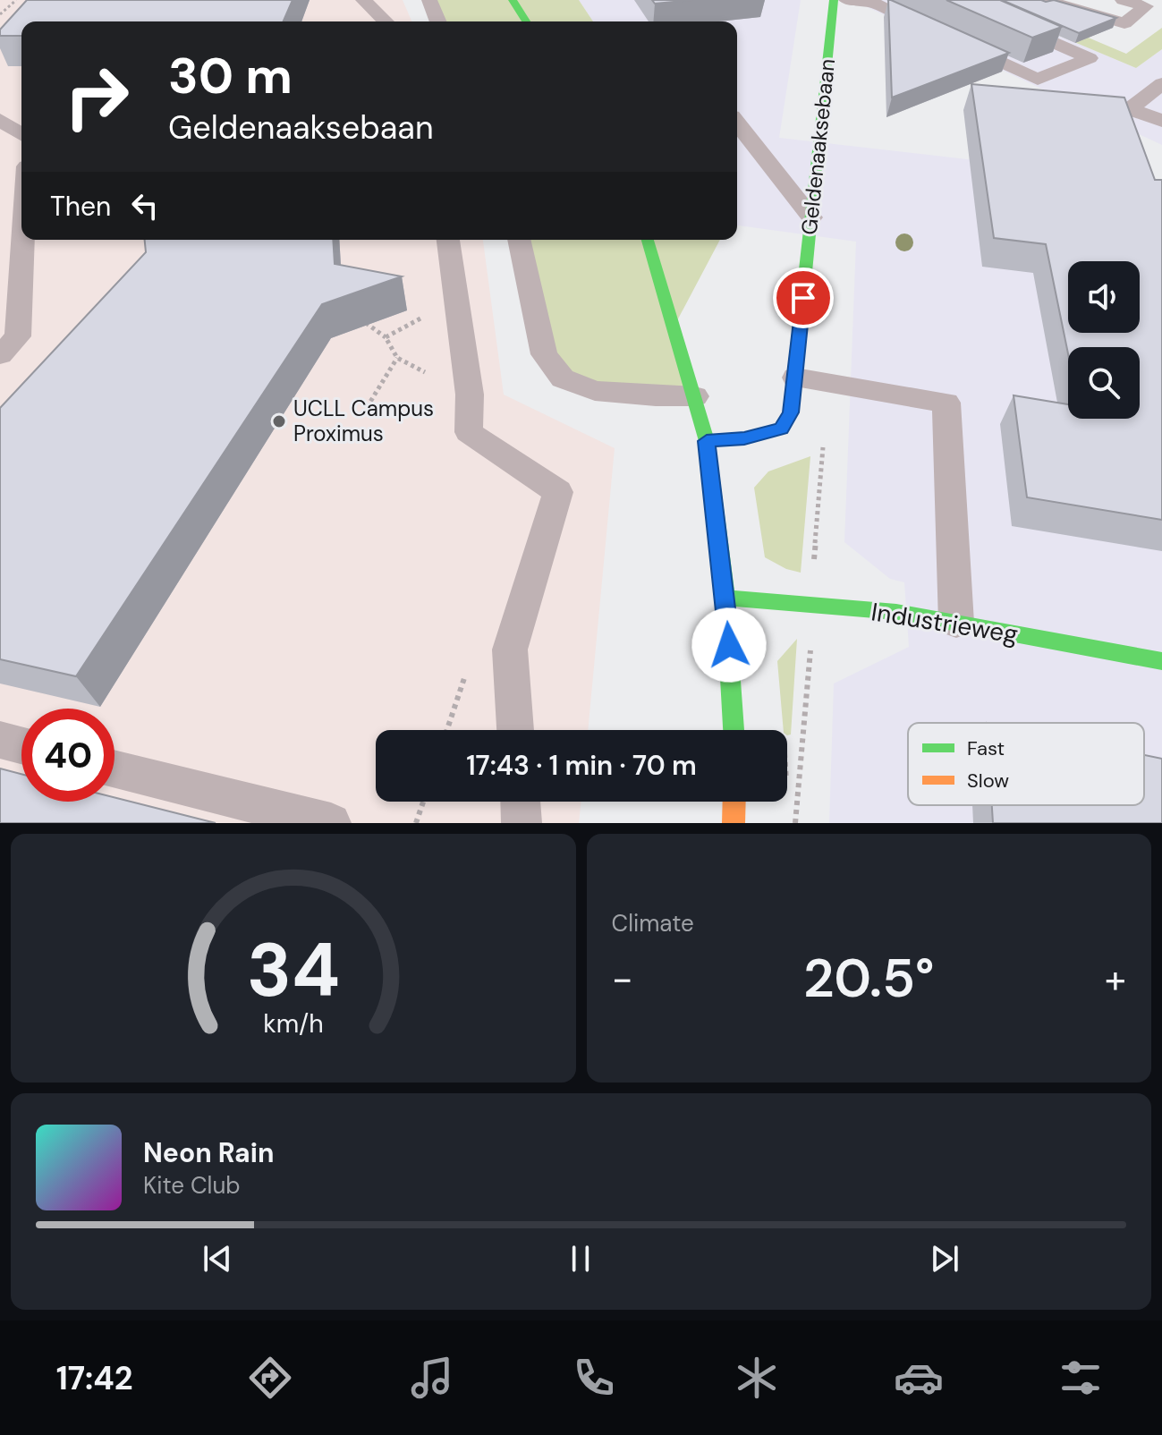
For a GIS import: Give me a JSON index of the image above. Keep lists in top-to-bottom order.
{
  "streets": {
    "street": ["Geldenaaksebaan", "Industrieweg"]
  },
  "places": ["UCLL Campus Proximus"],
  "legend": ["Fast", "Slow"],
  "page": {
    "turn": ["30 m", "Geldenaaksebaan"],
    "then": "Then",
    "limit": "40",
    "trip": "17:43 · 1 min · 70 m",
    "tile": "Climate",
    "heat": ["−", "20.5°", "+"],
    "song": ["Neon Rain", "Kite Club"],
    "tabs": "17:42",
    "gauge": ["34", "km/h"]
  }
}
